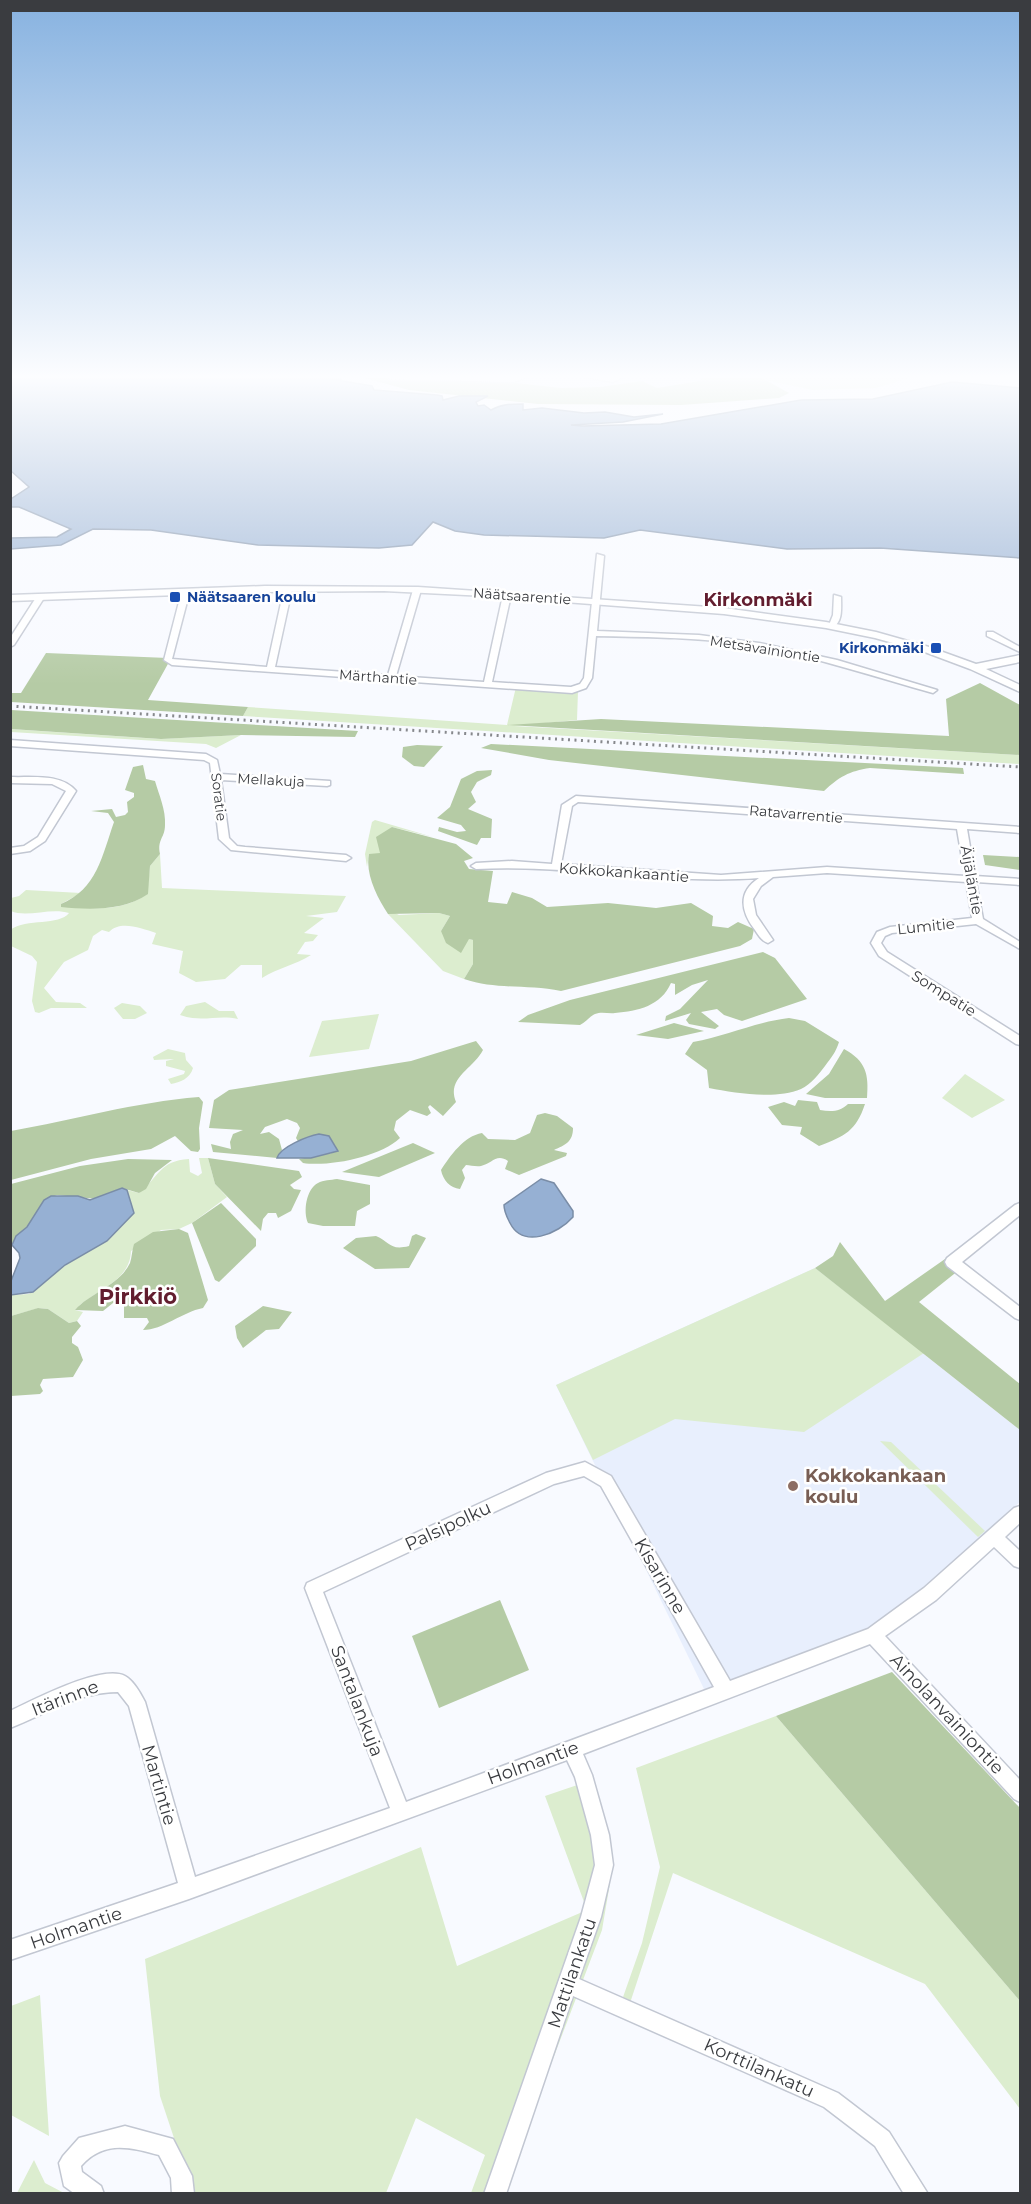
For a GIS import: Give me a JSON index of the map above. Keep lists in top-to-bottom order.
{
  "streets": {
    "street": [
      "Näätsaarentie",
      "Metsävainiontie",
      "Märthantie",
      "Mellakuja",
      "Soratie",
      "Ratavarrentie",
      "Kokkokankaantie",
      "Äijäläntie",
      "Lumitie",
      "Sompatie",
      "Palsipolku",
      "Kisarinne",
      "Itärinne",
      "Santalankuja",
      "Ainolanvainiontie",
      "Holmantie",
      "Martintie",
      "Mattilankatu",
      "Korttilankatu"
    ]
  },
  "crossings": [
    ["Näätsaarentie", "Märthantie"],
    ["Metsävainiontie", "Märthantie"],
    ["Mellakuja", "Soratie"],
    ["Ratavarrentie", "Kokkokankaantie"],
    ["Ratavarrentie", "Äijäläntie"],
    ["Kokkokankaantie", "Äijäläntie"],
    ["Äijäläntie", "Lumitie"],
    ["Lumitie", "Sompatie"],
    ["Palsipolku", "Kisarinne"],
    ["Palsipolku", "Santalankuja"],
    ["Kisarinne", "Holmantie"],
    ["Itärinne", "Martintie"],
    ["Santalankuja", "Holmantie"],
    ["Ainolanvainiontie", "Holmantie"],
    ["Holmantie", "Martintie"],
    ["Holmantie", "Mattilankatu"],
    ["Mattilankatu", "Korttilankatu"]
  ],
  "districts": ["Kirkonmäki", "Pirkkiö"],
  "places": {
    "transit": ["Näätsaaren koulu", "Kirkonmäki"],
    "other": ["Kokkokankaan koulu"]
  }
}
